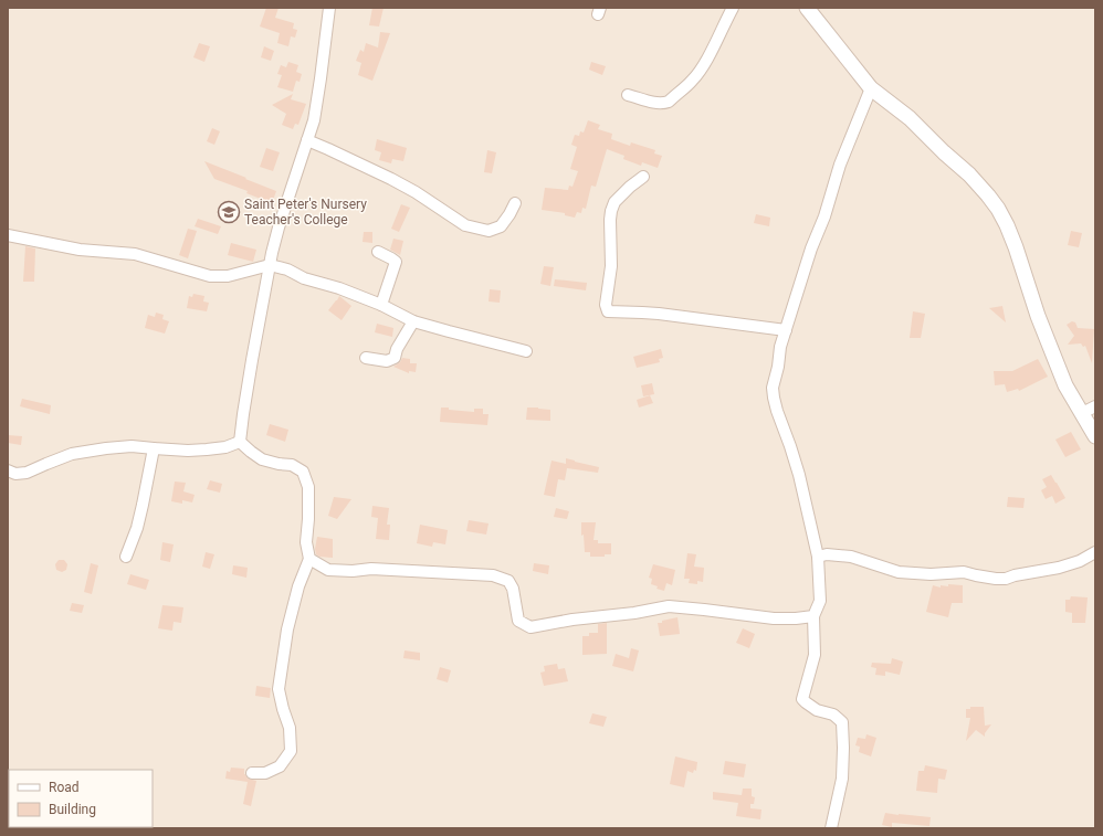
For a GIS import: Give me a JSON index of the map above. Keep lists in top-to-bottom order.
{
  "places": {
    "school or university": ["Saint Peter's Nursery Teacher's College"]
  },
  "legend": ["Road", "Building"]
}
